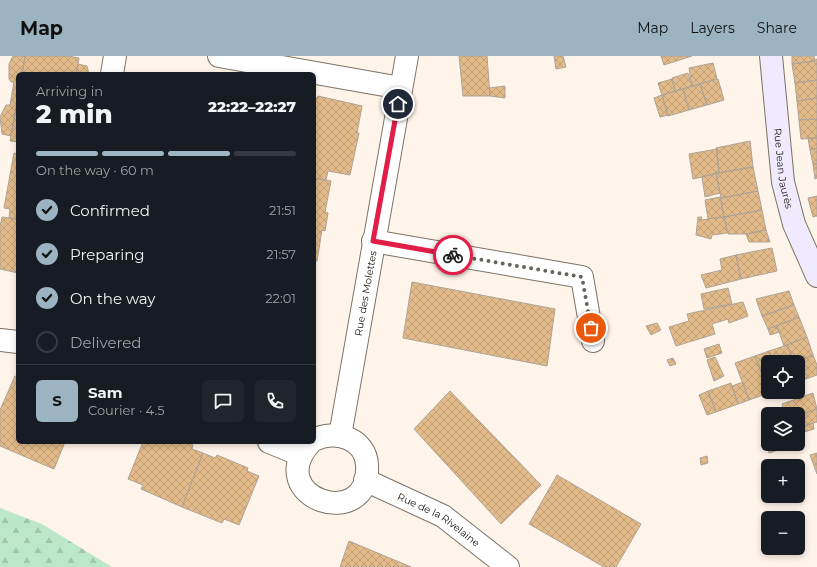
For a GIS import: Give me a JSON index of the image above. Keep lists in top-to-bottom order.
{
  "streets": {
    "street": ["Rue Jean Jaurès", "Rue des Molettes", "Rue de la Rivelaine"]
  },
  "page": {
    "header": "Map",
    "nav": ["Map", "Layers", "Share"],
    "heading": ["2 min", "Arriving in", "22:22–22:27"],
    "panel": ["Sam", "Courier · 4.5"],
    "bar": "On the way · 60 m",
    "list": [
      ["Confirmed", "21:51"],
      ["Preparing", "21:57"],
      ["On the way", "22:01"],
      "Delivered"
    ],
    "map_buttons": ["+", "−"],
    "round": "S"
  }
}
